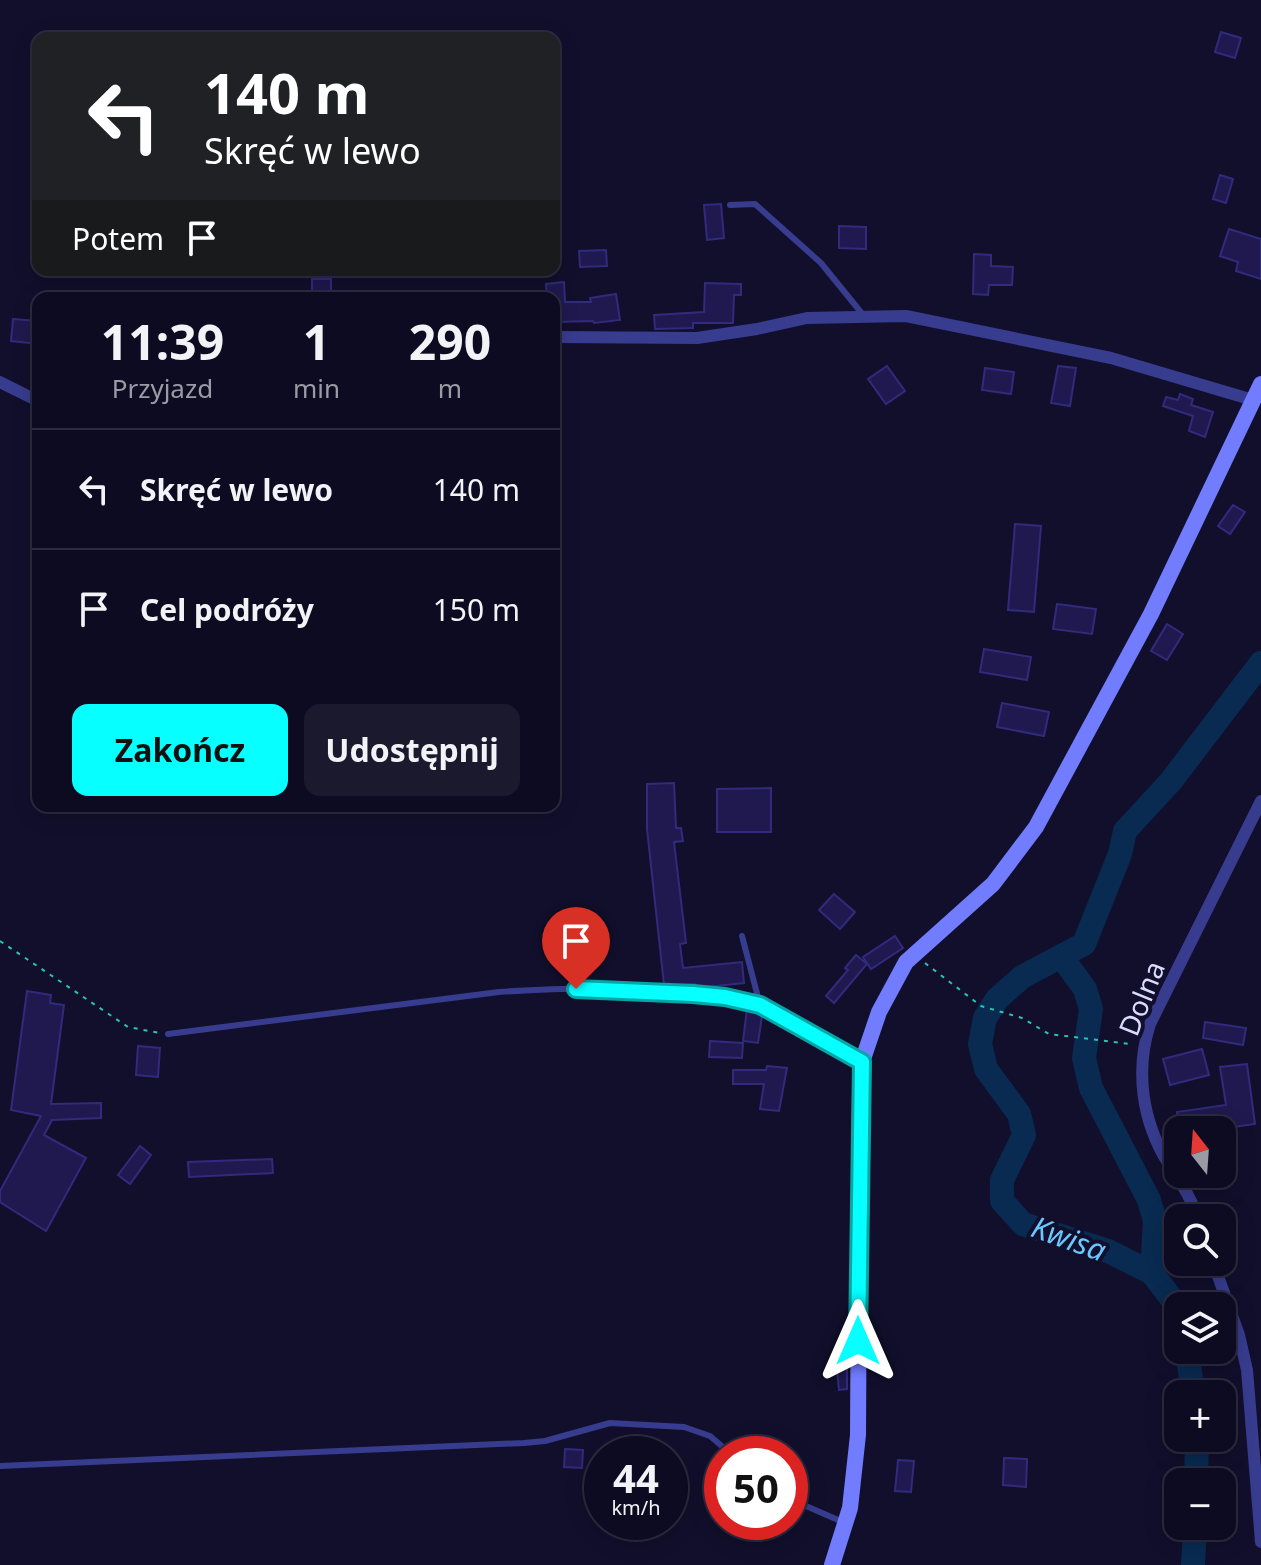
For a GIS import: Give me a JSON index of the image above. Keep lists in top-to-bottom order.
{
  "streets": {
    "street": ["Dolna"]
  },
  "water": ["Kwisa"],
  "north": "top",
  "page": {
    "turn": ["140 m", "Skręć w lewo"],
    "then": "Potem",
    "eta": [
      "11:39",
      "Przyjazd",
      "1",
      "min",
      "290",
      "m"
    ],
    "list": [
      {
        "name": "Skręć w lewo",
        "value": "140 m"
      },
      {
        "name": "Cel podróży",
        "value": "150 m"
      }
    ],
    "buttons": ["Zakończ", "Udostępnij"],
    "map_buttons": ["+", "−"],
    "speed": "44 km/h",
    "limit": "50"
  }
}
